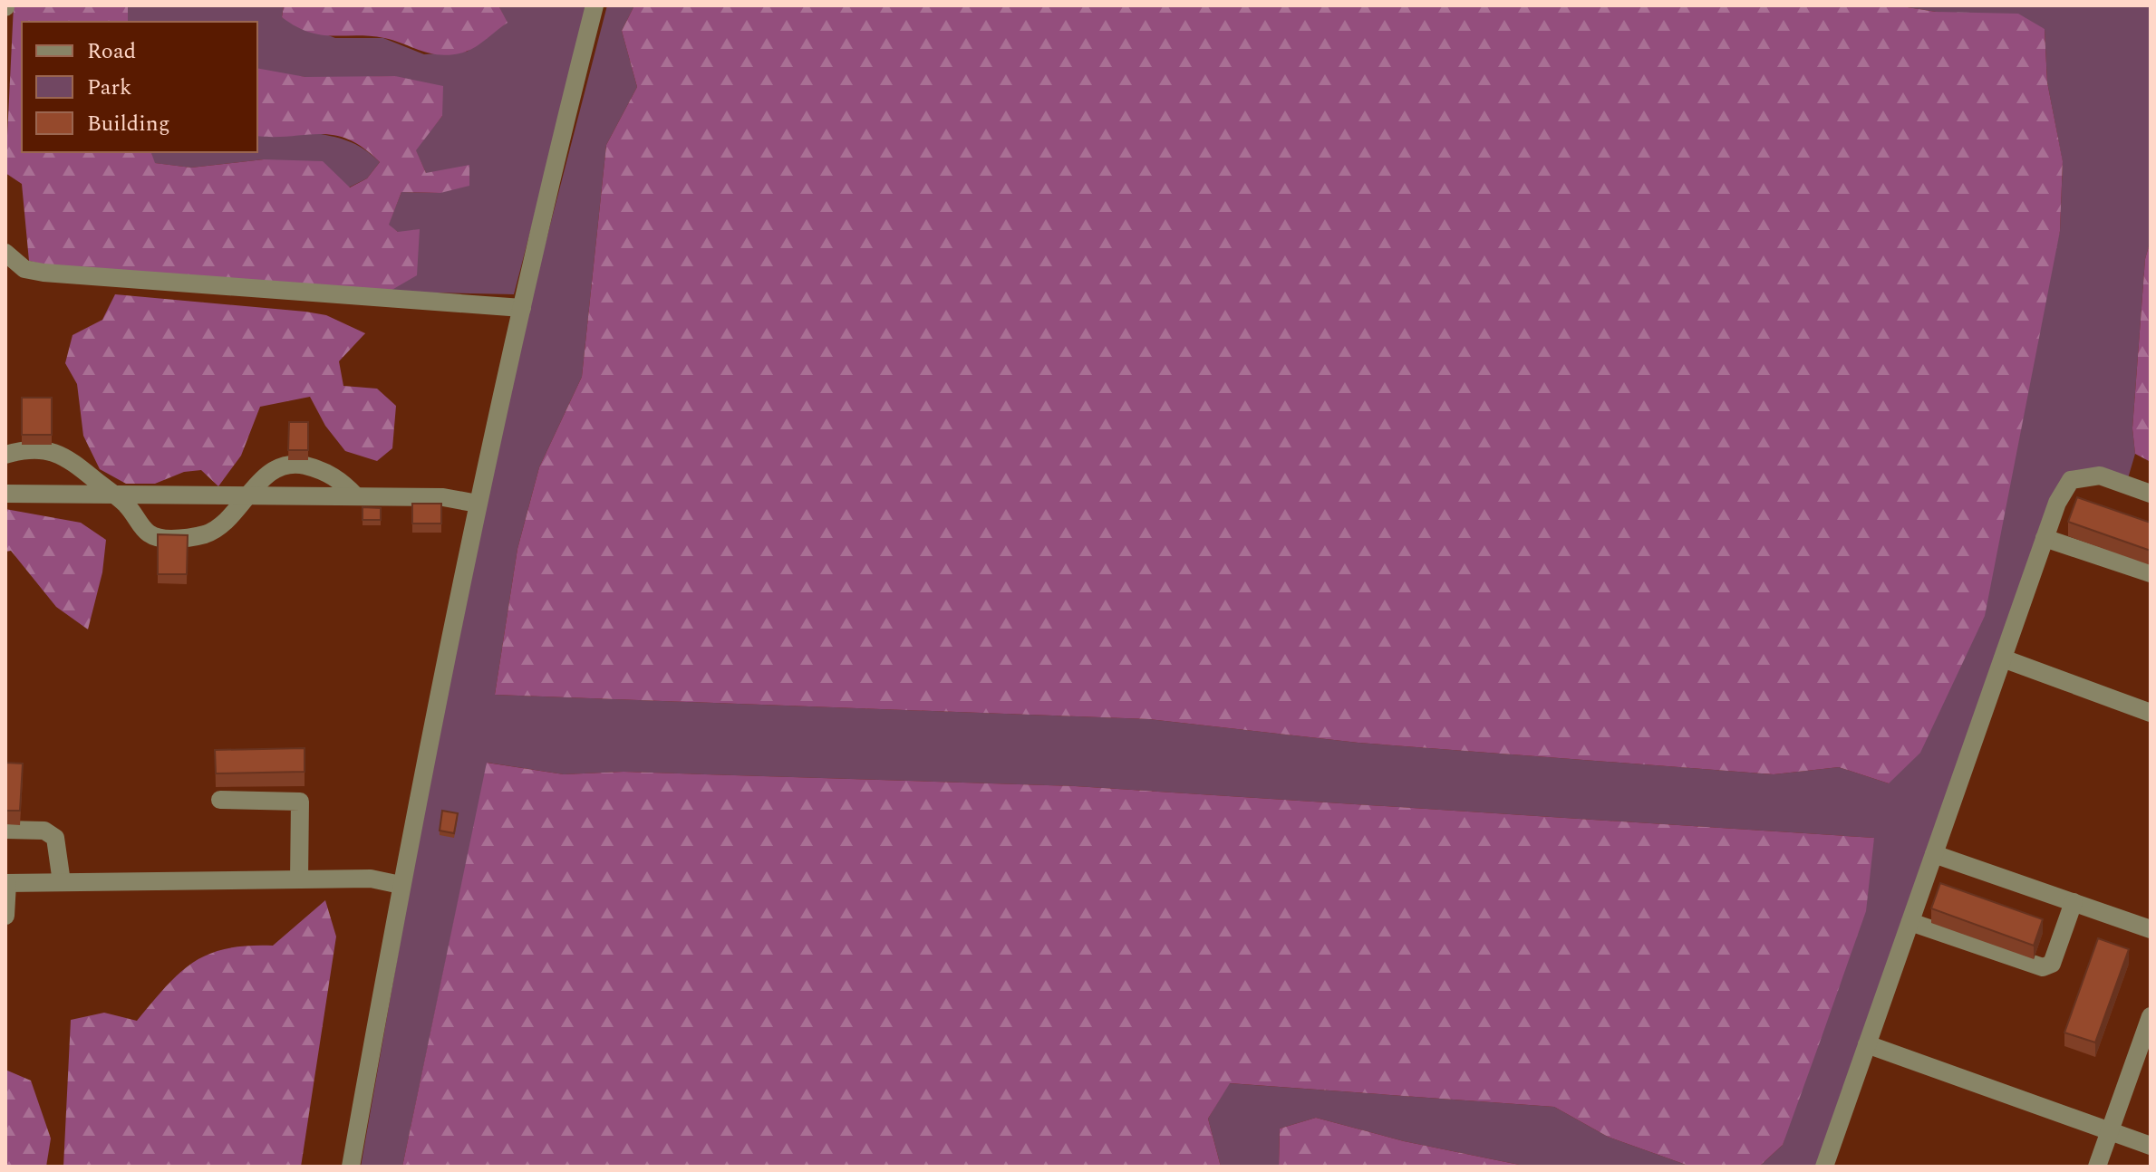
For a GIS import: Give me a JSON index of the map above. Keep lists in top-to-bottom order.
{
  "legend": ["Road", "Park", "Building"]
}
